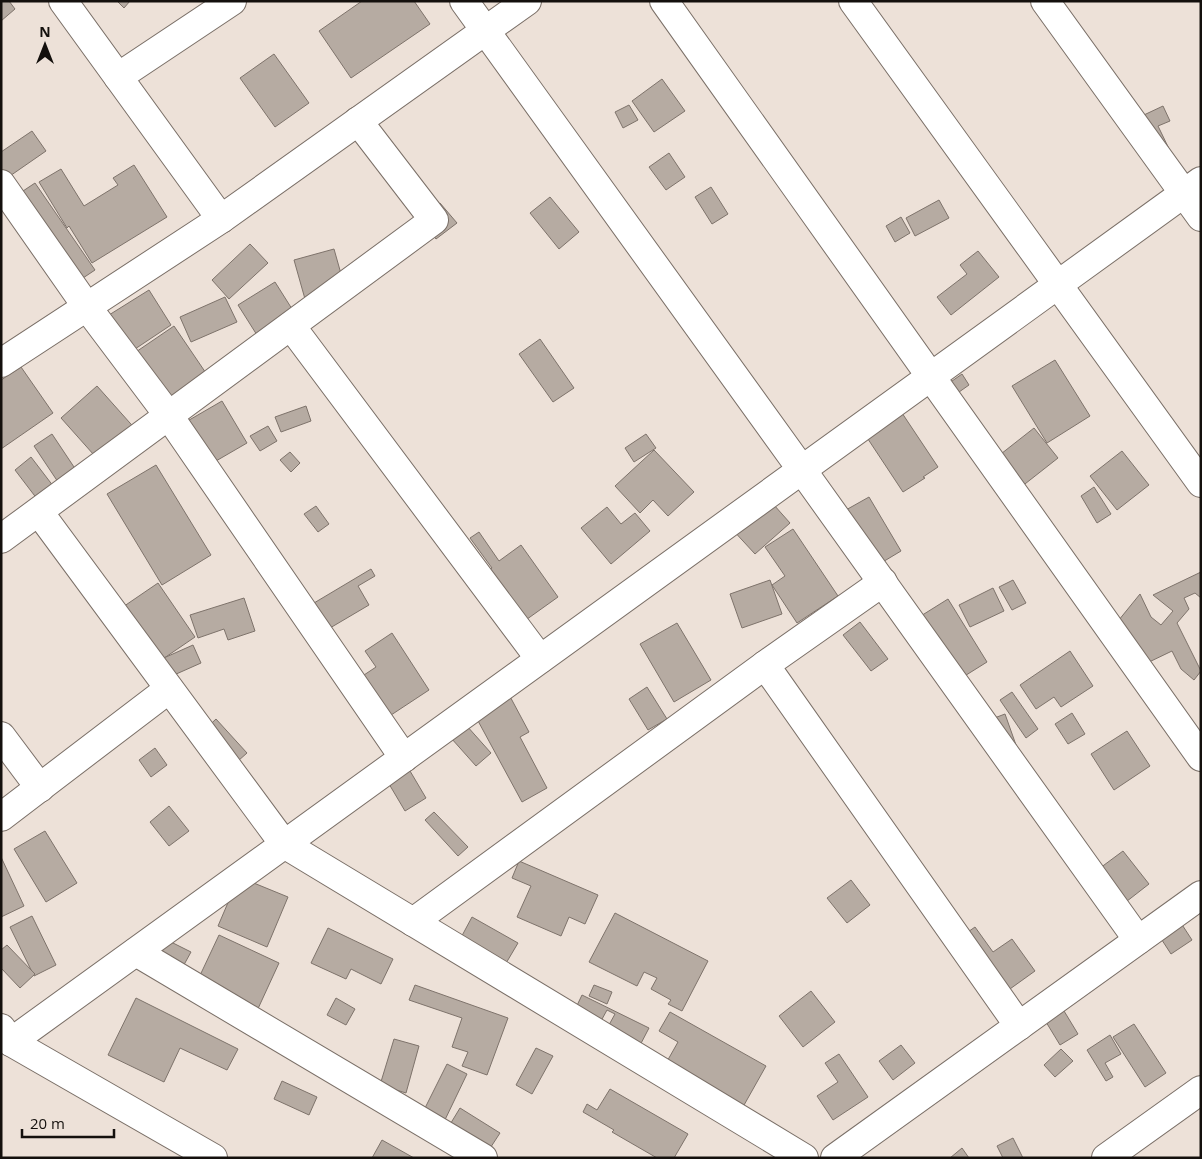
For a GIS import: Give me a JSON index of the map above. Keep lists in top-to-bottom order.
{
  "scale_bar": "20 m",
  "north": "top"
}
